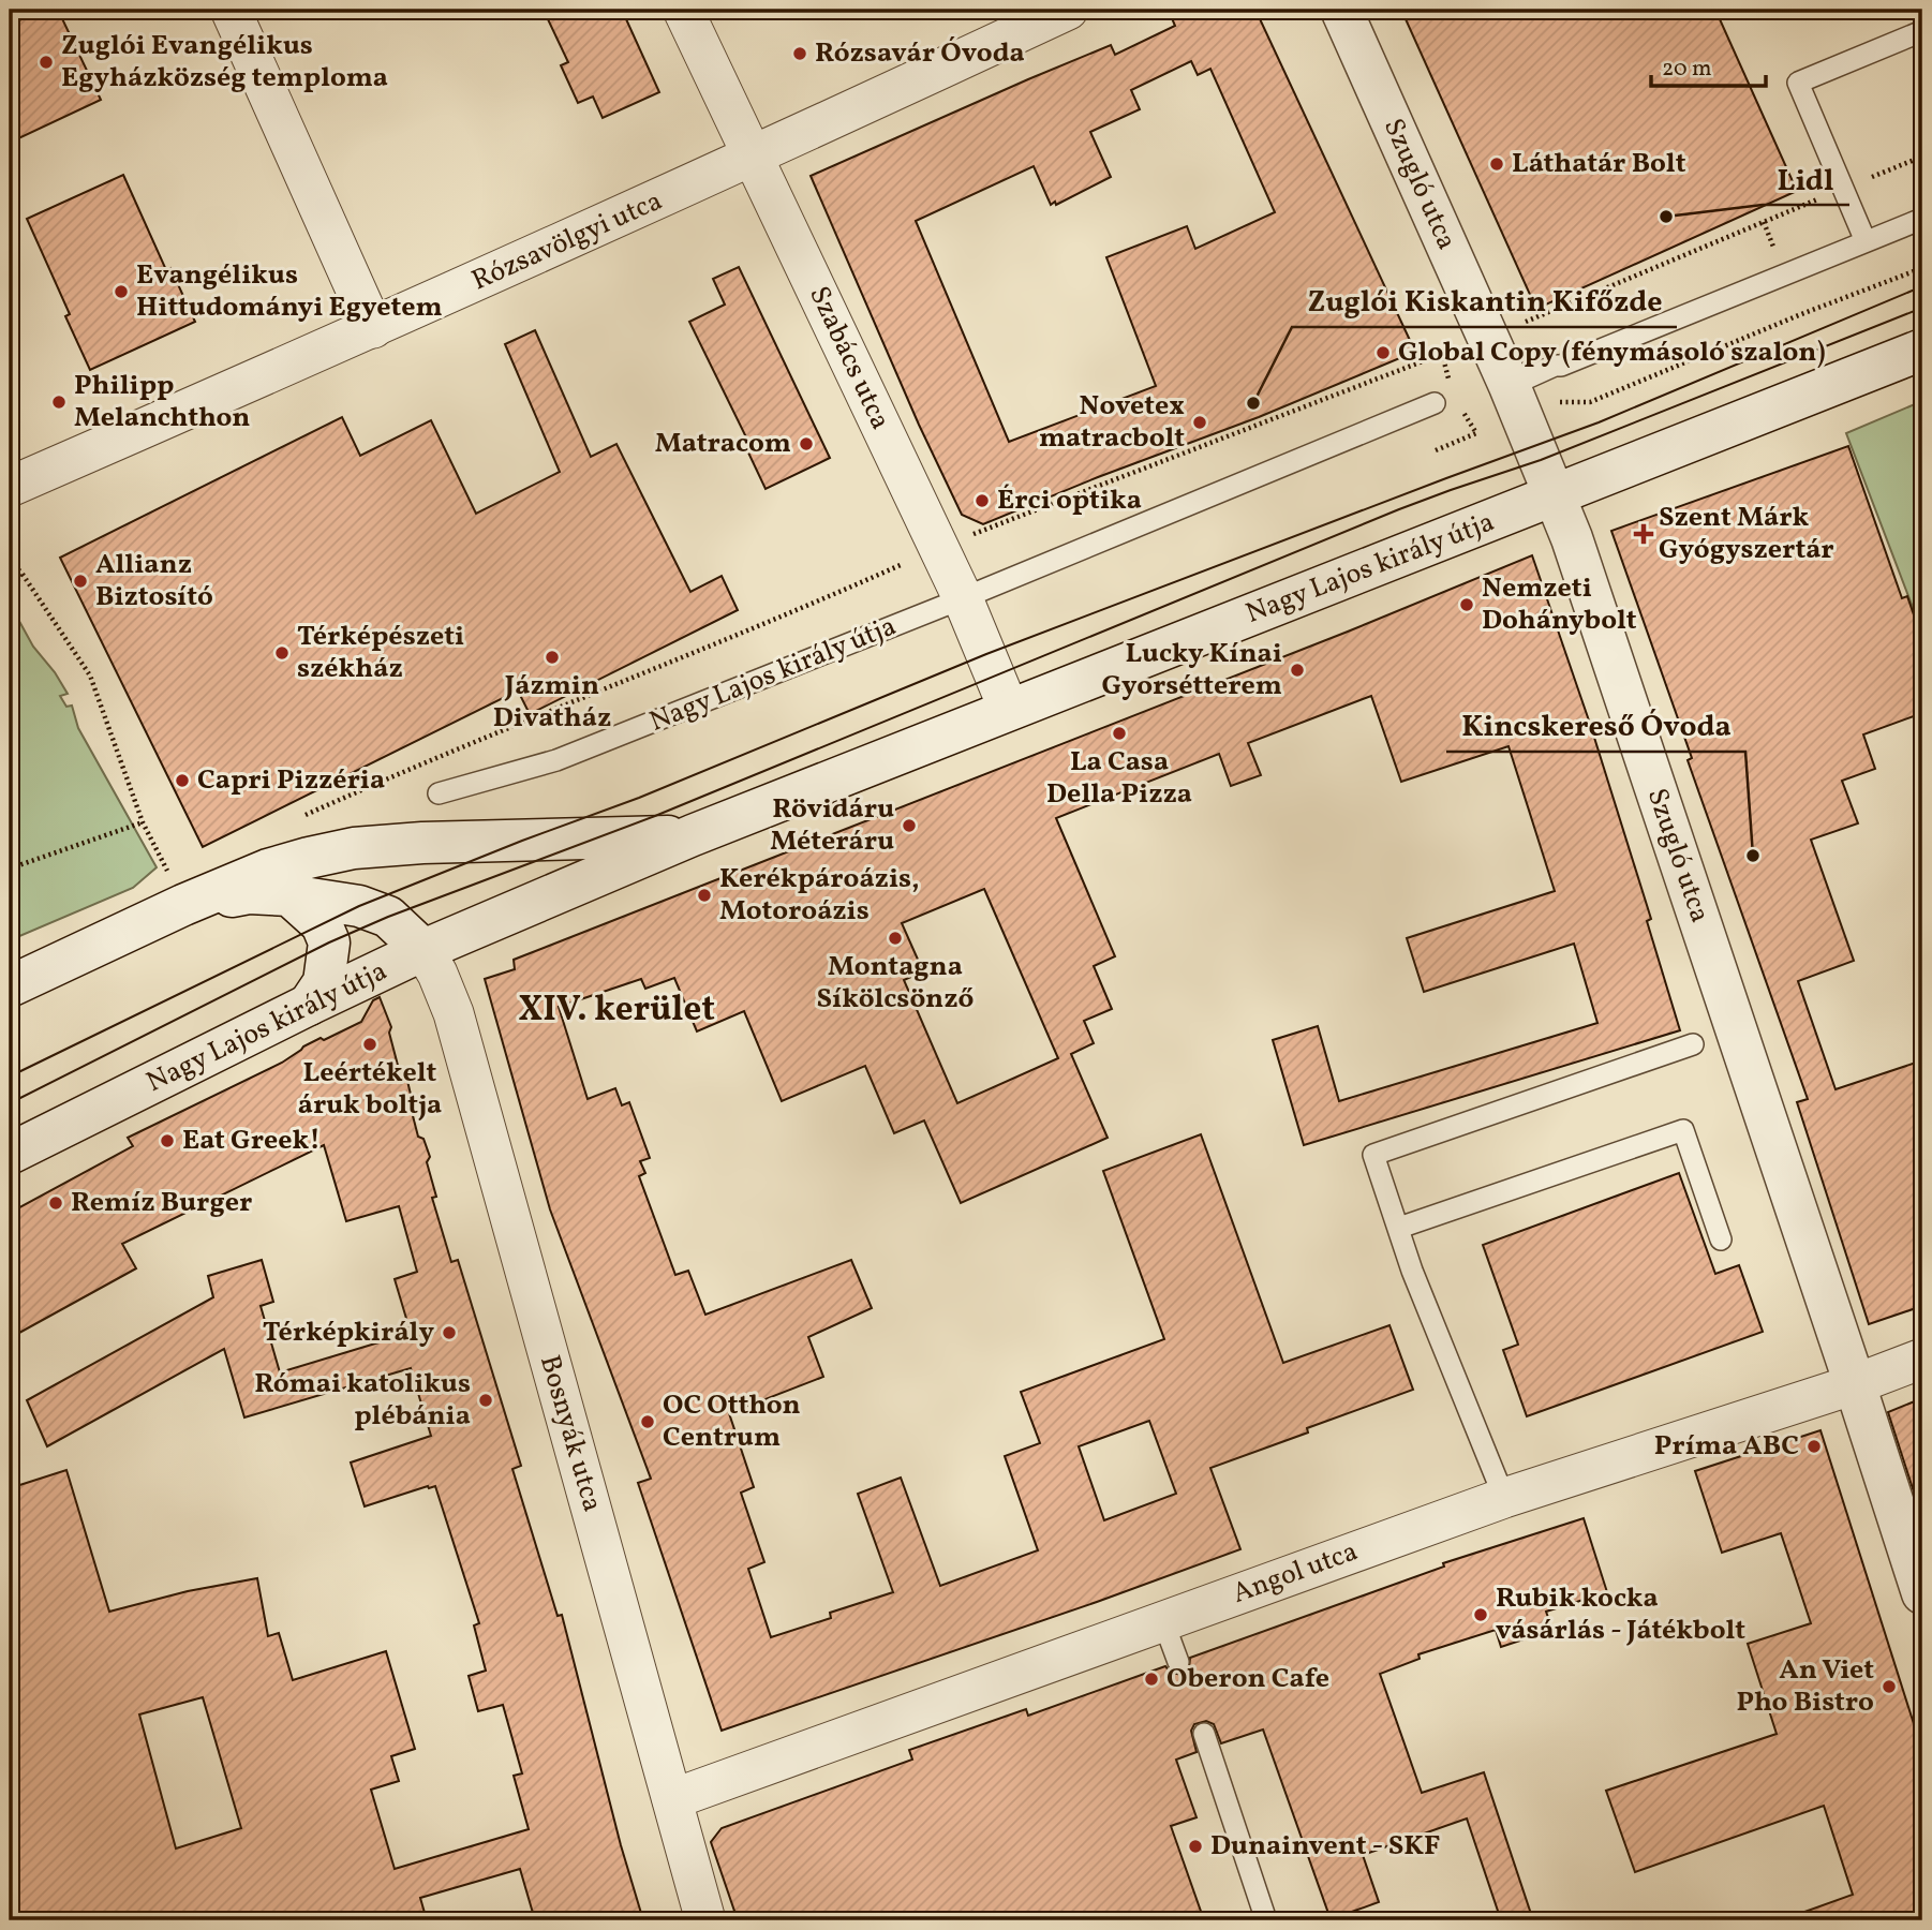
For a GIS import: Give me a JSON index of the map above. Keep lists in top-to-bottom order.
{
  "streets": {
    "main road": ["Szugló utca", "Nagy Lajos király útja"],
    "street": [
      "Rózsavölgyi utca",
      "Szabács utca",
      "Bosnyák utca",
      "Angol utca"
    ]
  },
  "crossings": [
    ["Szugló utca", "Nagy Lajos király útja"],
    ["Szugló utca", "Angol utca"],
    ["Rózsavölgyi utca", "Szabács utca"],
    ["Szabács utca", "Nagy Lajos király útja"],
    ["Nagy Lajos király útja", "Bosnyák utca"],
    ["Bosnyák utca", "Angol utca"]
  ],
  "districts": ["XIV. kerület"],
  "places": {
    "other": [
      "Rózsavár Óvoda",
      "Zuglói Evangélikus Egyházközség temploma",
      "Láthatár Bolt",
      "Lidl",
      "Evangélikus Hittudományi Egyetem",
      "Global Copy (fénymásoló szalon)",
      "Philipp Melanchthon",
      "Zuglói Kiskantin Kifőzde",
      "Novetex matracbolt",
      "Matracom",
      "Érci optika",
      "Allianz Biztosító",
      "Nemzeti Dohánybolt",
      "Térképészeti székház",
      "Jázmin Divatház",
      "Lucky Kínai Gyorsétterem",
      "La Casa Della Pizza",
      "Capri Pizzéria",
      "Rövidáru Méteráru",
      "Kincskereső Óvoda",
      "Kerékpároázis, Motoroázis",
      "Montagna Síkölcsönző",
      "Leértékelt áruk boltja",
      "Eat Greek!",
      "Remíz Burger",
      "Térképkirály",
      "Római katolikus plébánia",
      "OC Otthon Centrum",
      "Príma ABC",
      "Rubik kocka vásárlás - Játékbolt",
      "Oberon Cafe",
      "An Viet Pho Bistro",
      "Dunainvent - SKF"
    ],
    "health": ["Szent Márk Gyógyszertár"]
  },
  "scale_bar": "20 m"
}
